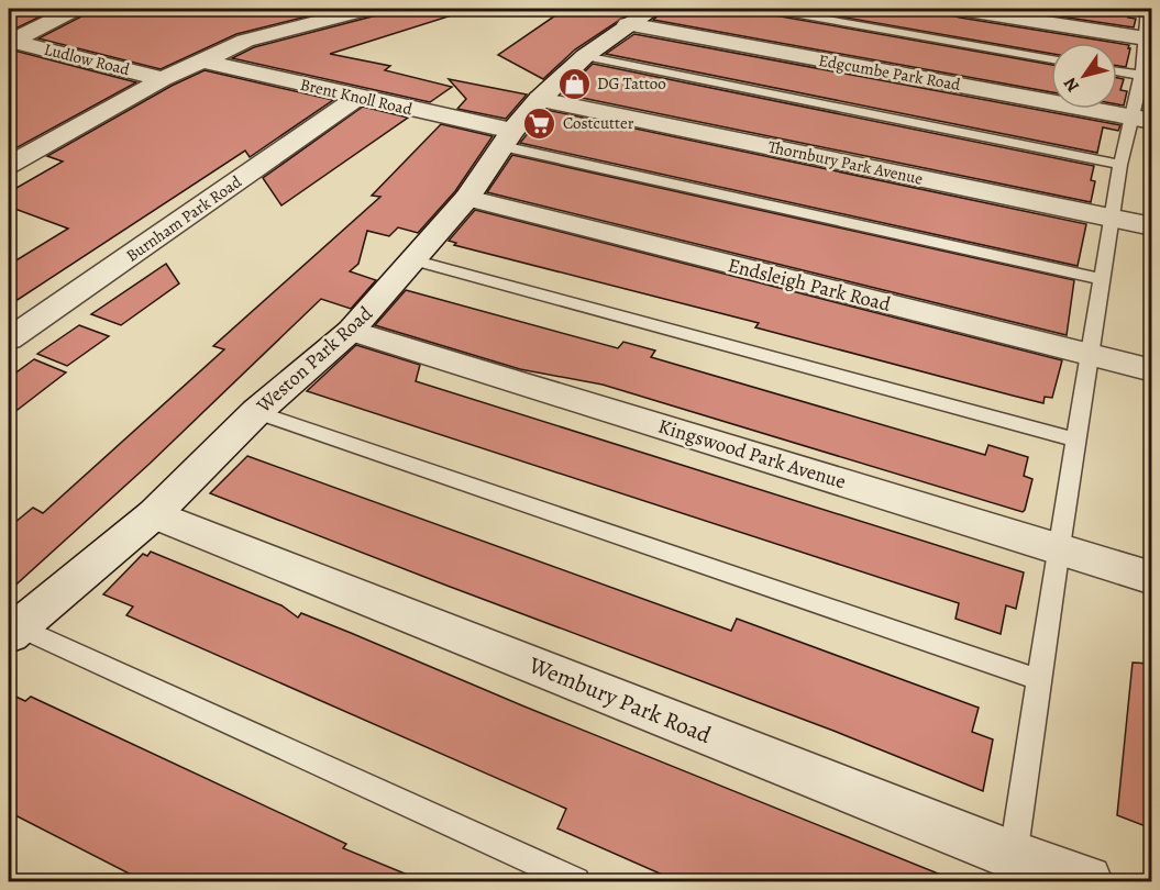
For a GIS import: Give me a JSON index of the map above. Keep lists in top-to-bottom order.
{
  "streets": {
    "street": [
      "Ludlow Road",
      "Edgcumbe Park Road",
      "Brent Knoll Road",
      "Thornbury Park Avenue",
      "Burnham Park Road",
      "Endsleigh Park Road",
      "Weston Park Road",
      "Kingswood Park Avenue",
      "Wembury Park Road"
    ]
  },
  "crossings": [
    ["Edgcumbe Park Road", "Weston Park Road"],
    ["Brent Knoll Road", "Burnham Park Road"],
    ["Brent Knoll Road", "Weston Park Road"],
    ["Thornbury Park Avenue", "Weston Park Road"],
    ["Endsleigh Park Road", "Weston Park Road"],
    ["Weston Park Road", "Kingswood Park Avenue"],
    ["Weston Park Road", "Wembury Park Road"]
  ],
  "places": {
    "shop": ["DG Tattoo"],
    "supermarket": ["Costcutter"]
  },
  "north": "bottom left"
}
